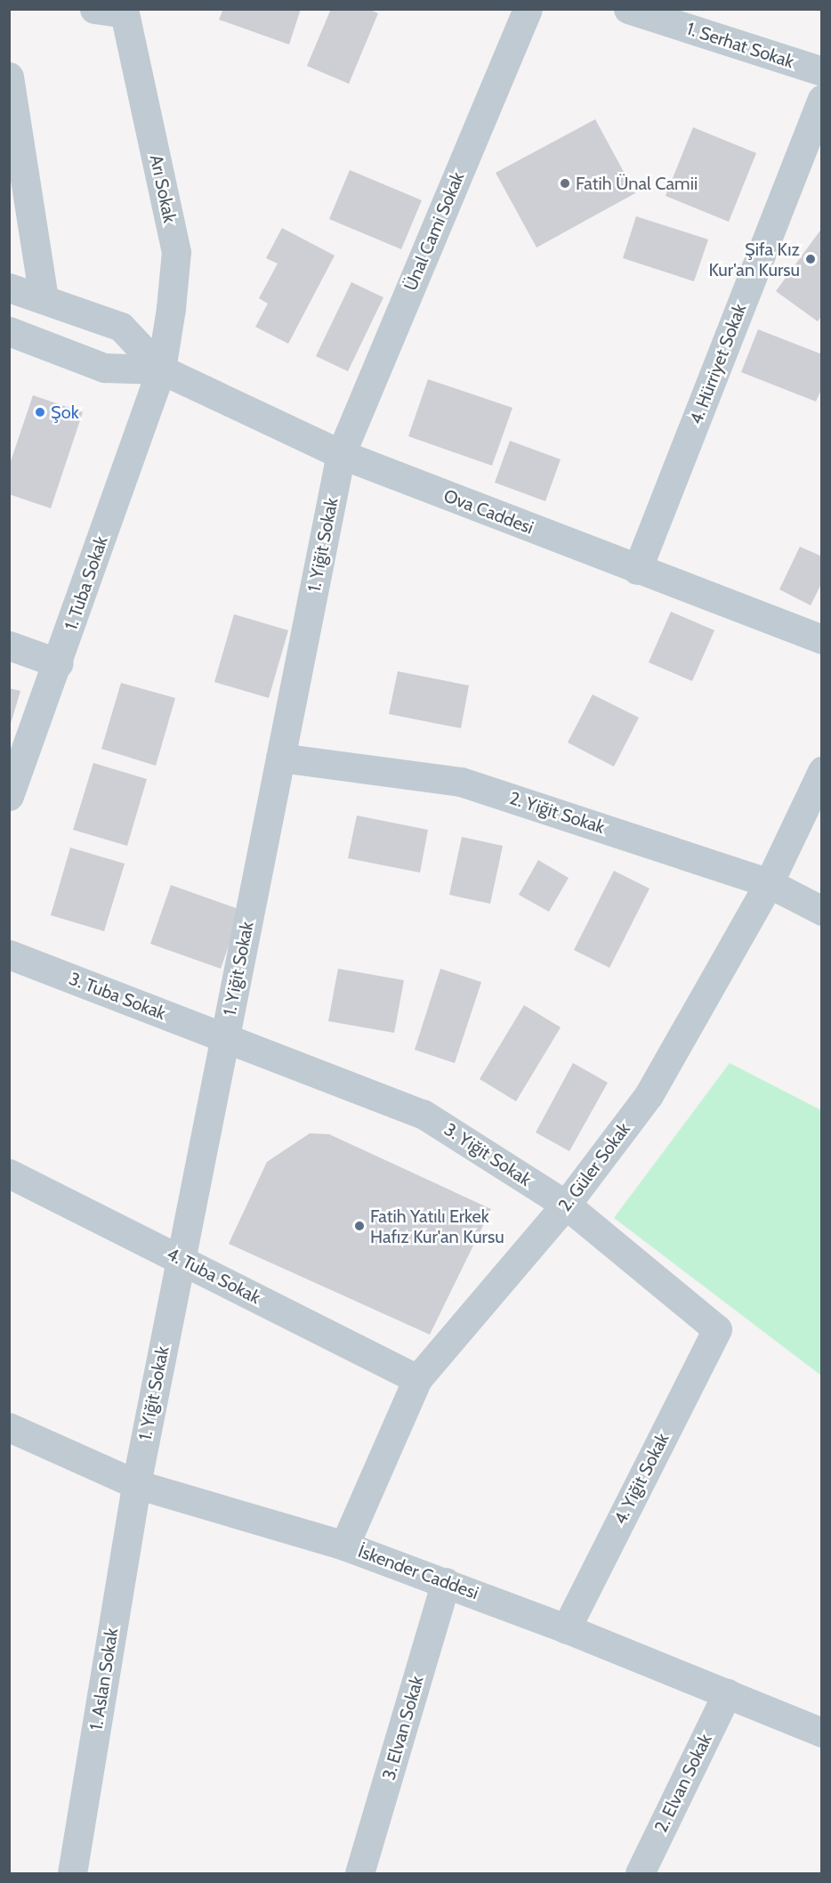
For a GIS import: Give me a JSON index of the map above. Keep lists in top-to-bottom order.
{
  "streets": {
    "street": [
      "1. Serhat Sokak",
      "Arı Sokak",
      "Ünal Cami Sokak",
      "4. Hürriyet Sokak",
      "Ova Caddesi",
      "1. Yiğit Sokak",
      "1. Tuba Sokak",
      "2. Yiğit Sokak",
      "3. Tuba Sokak",
      "3. Yiğit Sokak",
      "2. Güler Sokak",
      "4. Tuba Sokak",
      "4. Yiğit Sokak",
      "İskender Caddesi",
      "1. Aslan Sokak",
      "3. Elvan Sokak",
      "2. Elvan Sokak"
    ]
  },
  "crossings": [
    ["Arı Sokak", "Ova Caddesi"],
    ["Arı Sokak", "1. Tuba Sokak"],
    ["Ünal Cami Sokak", "Ova Caddesi"],
    ["Ünal Cami Sokak", "1. Yiğit Sokak"],
    ["4. Hürriyet Sokak", "Ova Caddesi"],
    ["Ova Caddesi", "1. Yiğit Sokak"],
    ["Ova Caddesi", "1. Tuba Sokak"],
    ["1. Yiğit Sokak", "2. Yiğit Sokak"],
    ["1. Yiğit Sokak", "3. Tuba Sokak"],
    ["1. Yiğit Sokak", "3. Yiğit Sokak"],
    ["1. Yiğit Sokak", "4. Tuba Sokak"],
    ["1. Yiğit Sokak", "İskender Caddesi"],
    ["1. Yiğit Sokak", "1. Aslan Sokak"],
    ["2. Yiğit Sokak", "2. Güler Sokak"],
    ["3. Tuba Sokak", "3. Yiğit Sokak"],
    ["3. Yiğit Sokak", "2. Güler Sokak"],
    ["3. Yiğit Sokak", "4. Yiğit Sokak"],
    ["2. Güler Sokak", "4. Tuba Sokak"],
    ["2. Güler Sokak", "İskender Caddesi"],
    ["4. Yiğit Sokak", "İskender Caddesi"],
    ["İskender Caddesi", "1. Aslan Sokak"],
    ["İskender Caddesi", "3. Elvan Sokak"],
    ["İskender Caddesi", "2. Elvan Sokak"]
  ],
  "places": [
    "Fatih Ünal Camii",
    "Şifa Kız Kur'an Kursu",
    "Şok",
    "Fatih Yatılı Erkek Hafız Kur'an Kursu"
  ]
}
